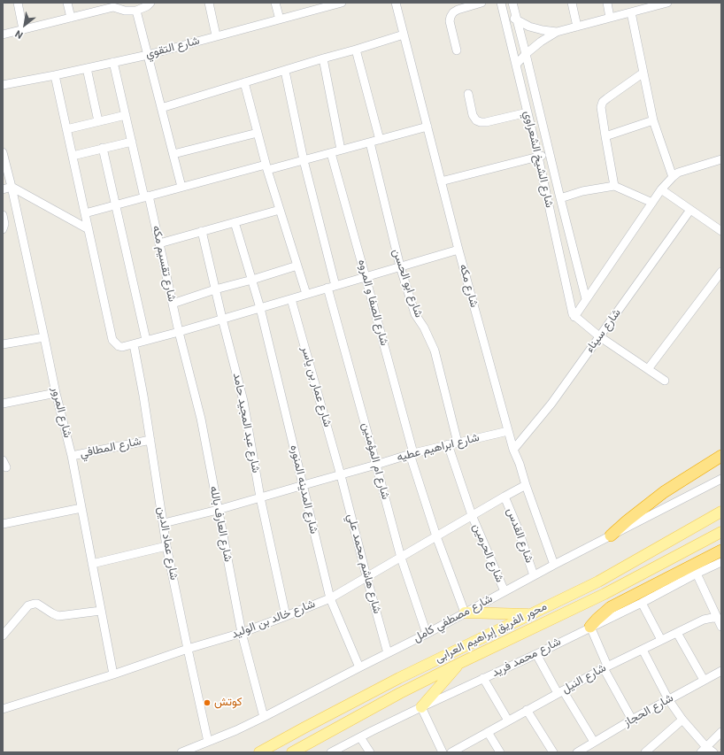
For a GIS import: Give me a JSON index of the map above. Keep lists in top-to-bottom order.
{
  "streets": {
    "main road": ["محور الفريق إبراهيم العرابى"],
    "street": [
      "شارع التقوي",
      "شارع الشيخ الشعراوي",
      "شارع تقسيم مكه",
      "شارع ابو الحسن",
      "شارع مكه",
      "شارع الصفا و المروه",
      "شارع سيناء",
      "شارع عمار بن ياسر",
      "شارع المرور",
      "شارع عبد المجيد حامد",
      "شارع المطافي",
      "شارع ابراهيم عطيه",
      "شارع ام المؤمنين",
      "شارع المدينه المنوره",
      "شارع العارف بالله",
      "شارع القدس",
      "شارع عماد الدين",
      "شارع الحرمين",
      "شارع هاشم محمد علي",
      "شارع مصطفي كامل",
      "شارع خالد بن الوليد",
      "شارع محمد فريد",
      "شارع النيل",
      "شارع الحجاز"
    ]
  },
  "crossings": [
    ["شارع التقوي", "شارع تقسيم مكه"],
    ["شارع تقسيم مكه", "شارع العارف بالله"],
    ["شارع ابو الحسن", "شارع ابراهيم عطيه"],
    ["شارع مكه", "شارع سيناء"],
    ["شارع مكه", "شارع ابراهيم عطيه"],
    ["شارع مكه", "شارع مصطفي كامل"],
    ["شارع مكه", "شارع خالد بن الوليد"],
    ["شارع الصفا و المروه", "شارع ابراهيم عطيه"],
    ["شارع الصفا و المروه", "شارع مصطفي كامل"],
    ["شارع الصفا و المروه", "شارع خالد بن الوليد"],
    ["شارع عمار بن ياسر", "شارع ابراهيم عطيه"],
    ["شارع عمار بن ياسر", "شارع هاشم محمد علي"],
    ["شارع المرور", "شارع المطافي"],
    ["شارع المرور", "شارع خالد بن الوليد"],
    ["شارع عبد المجيد حامد", "شارع ابراهيم عطيه"],
    ["شارع عبد المجيد حامد", "شارع خالد بن الوليد"],
    ["شارع المطافي", "شارع عماد الدين"],
    ["شارع ابراهيم عطيه", "شارع ام المؤمنين"],
    ["شارع ابراهيم عطيه", "شارع المدينه المنوره"],
    ["شارع ابراهيم عطيه", "شارع العارف بالله"],
    ["شارع ابراهيم عطيه", "شارع عماد الدين"],
    ["شارع ابراهيم عطيه", "شارع الحرمين"],
    ["شارع ابراهيم عطيه", "شارع هاشم محمد علي"],
    ["شارع ام المؤمنين", "شارع مصطفي كامل"],
    ["شارع ام المؤمنين", "شارع خالد بن الوليد"],
    ["شارع المدينه المنوره", "شارع مصطفي كامل"],
    ["شارع المدينه المنوره", "شارع خالد بن الوليد"],
    ["شارع العارف بالله", "شارع مصطفي كامل"],
    ["شارع العارف بالله", "شارع خالد بن الوليد"],
    ["شارع القدس", "شارع مصطفي كامل"],
    ["شارع القدس", "شارع خالد بن الوليد"],
    ["شارع عماد الدين", "شارع مصطفي كامل"],
    ["شارع عماد الدين", "شارع خالد بن الوليد"],
    ["شارع الحرمين", "شارع مصطفي كامل"],
    ["شارع الحرمين", "شارع خالد بن الوليد"],
    ["شارع هاشم محمد علي", "شارع مصطفي كامل"],
    ["شارع هاشم محمد علي", "شارع خالد بن الوليد"]
  ],
  "places": ["كوتش"],
  "north": "bottom left"
}
